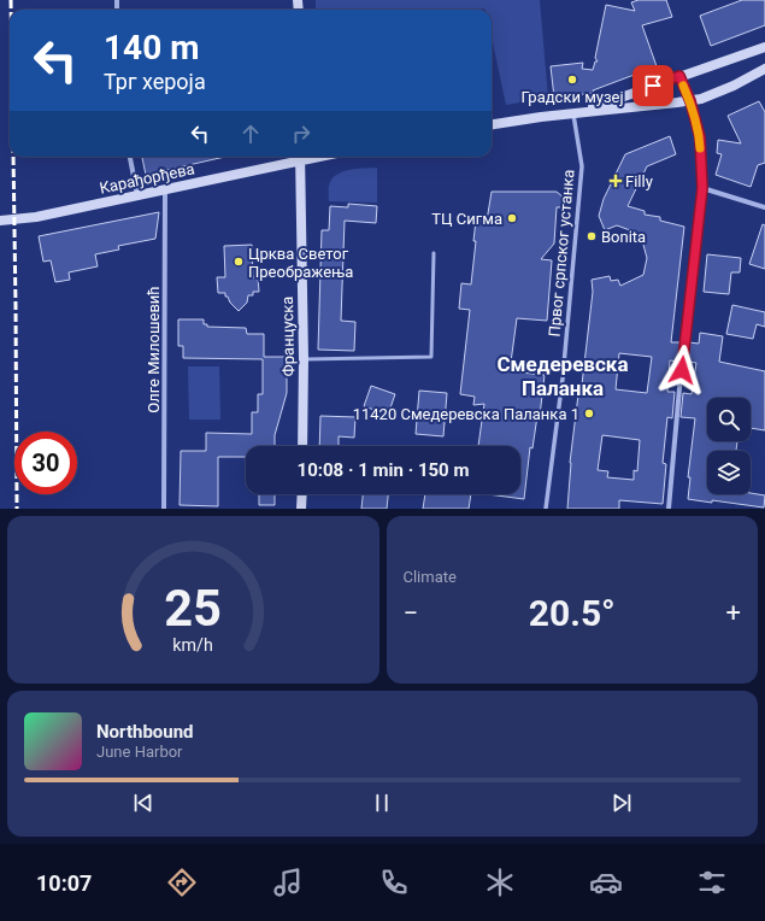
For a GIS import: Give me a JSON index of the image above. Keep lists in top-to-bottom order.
{
  "streets": {
    "main road": ["Карађорђева", "Француска"],
    "street": ["Првог српског устанка", "Олге Милошевић"]
  },
  "crossings": [
    ["Карађорђева", "Олге Милошевић"]
  ],
  "districts": ["Смедеревска Паланка"],
  "places": {
    "other": [
      "Градски музеј",
      "ТЦ Сигма",
      "Bonita",
      "Црква Светог Преображења",
      "11420 Смедеревска Паланка 1"
    ],
    "health": ["Filly"]
  },
  "page": {
    "turn": ["140 m", "Трг хероја"],
    "limit": "30",
    "trip": "10:08 · 1 min · 150 m",
    "tile": "Climate",
    "heat": ["−", "20.5°", "+"],
    "song": ["Northbound", "June Harbor"],
    "tabs": "10:07",
    "gauge": ["25", "km/h"]
  }
}
